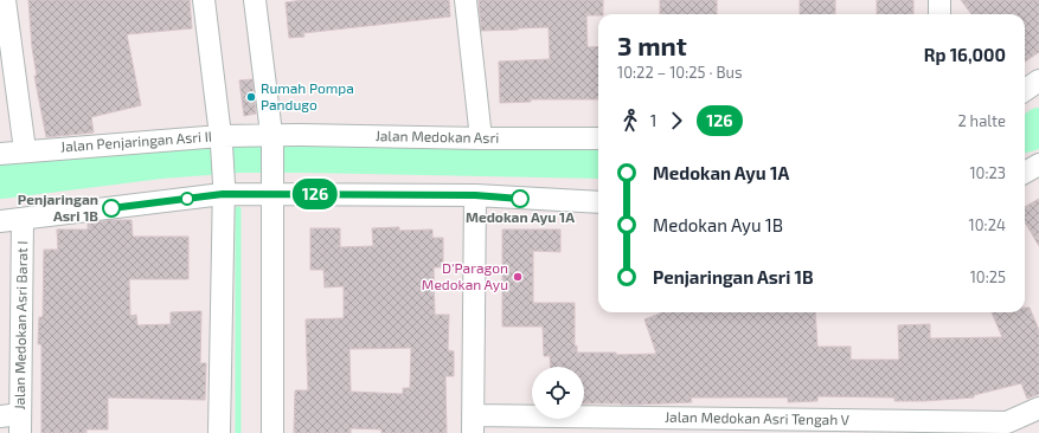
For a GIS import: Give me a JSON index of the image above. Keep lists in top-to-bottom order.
{
  "streets": {
    "street": [
      "Jalan Medokan Asri",
      "Jalan Penjaringan Asri II",
      "Jalan Medokan Asri Barat I",
      "Jalan Medokan Asri Tengah V"
    ]
  },
  "crossings": [
    ["Jalan Medokan Asri", "Jalan Penjaringan Asri II"]
  ],
  "places": [
    "Rumah Pompa Pandugo",
    "Medokan Ayu 1A",
    "Penjaringan Asri 1B",
    "D'Paragon Medokan Ayu"
  ],
  "lines": ["bus line 126"],
  "page": {
    "on_map": "126",
    "heading": ["3 mnt", "10:22 – 10:25 · Bus", "Rp 16,000"],
    "legs": ["1", "126", "2 halte"],
    "list": [
      {
        "name": "Medokan Ayu 1A",
        "value": "10:23"
      },
      {
        "name": "Medokan Ayu 1B",
        "value": "10:24"
      },
      {
        "name": "Penjaringan Asri 1B",
        "value": "10:25"
      }
    ]
  }
}
